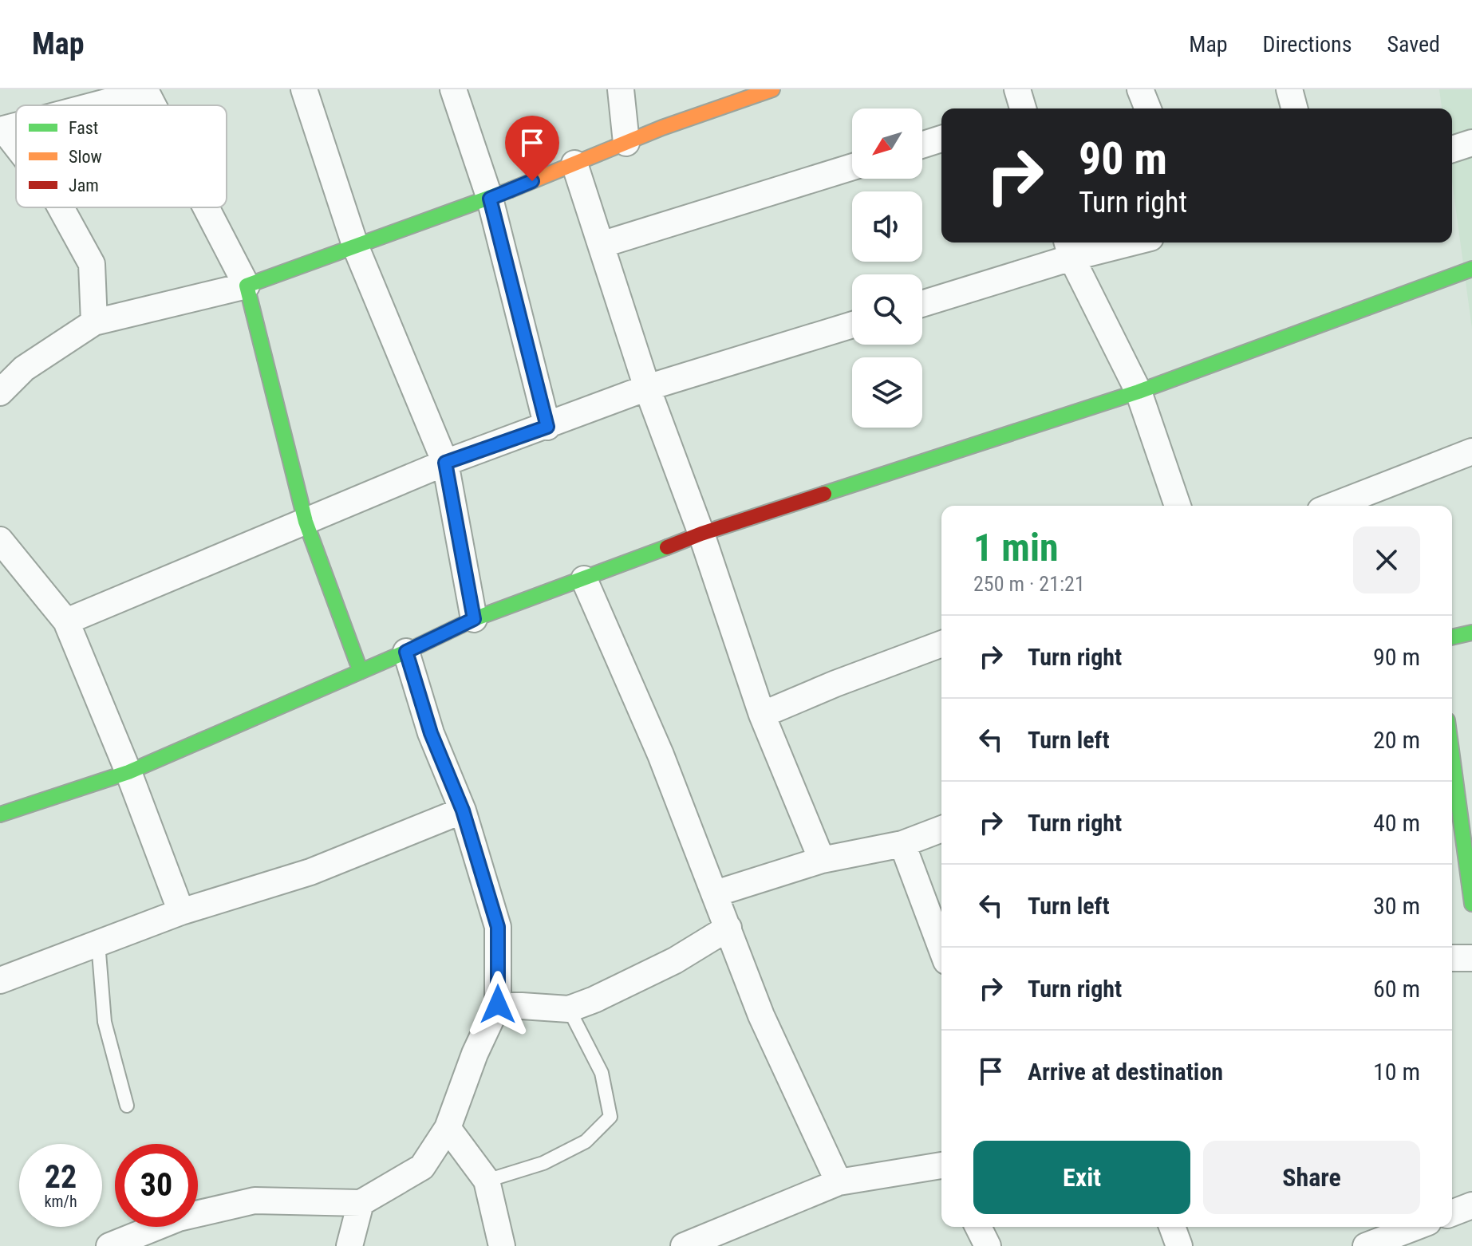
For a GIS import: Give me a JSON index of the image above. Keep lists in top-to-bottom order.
{
  "legend": ["Fast", "Slow", "Jam"],
  "north": "bottom left",
  "page": {
    "header": "Map",
    "nav": ["Map", "Directions", "Saved"],
    "turn": ["90 m", "Turn right"],
    "heading": ["1 min", "250 m · 21:21"],
    "list": [
      {
        "name": "Turn right",
        "value": "90 m"
      },
      {
        "name": "Turn left",
        "value": "20 m"
      },
      {
        "name": "Turn right",
        "value": "40 m"
      },
      {
        "name": "Turn left",
        "value": "30 m"
      },
      {
        "name": "Turn right",
        "value": "60 m"
      },
      {
        "name": "Arrive at destination",
        "value": "10 m"
      }
    ],
    "buttons": ["Exit", "Share"],
    "speed": "22 km/h",
    "limit": "30"
  }
}
